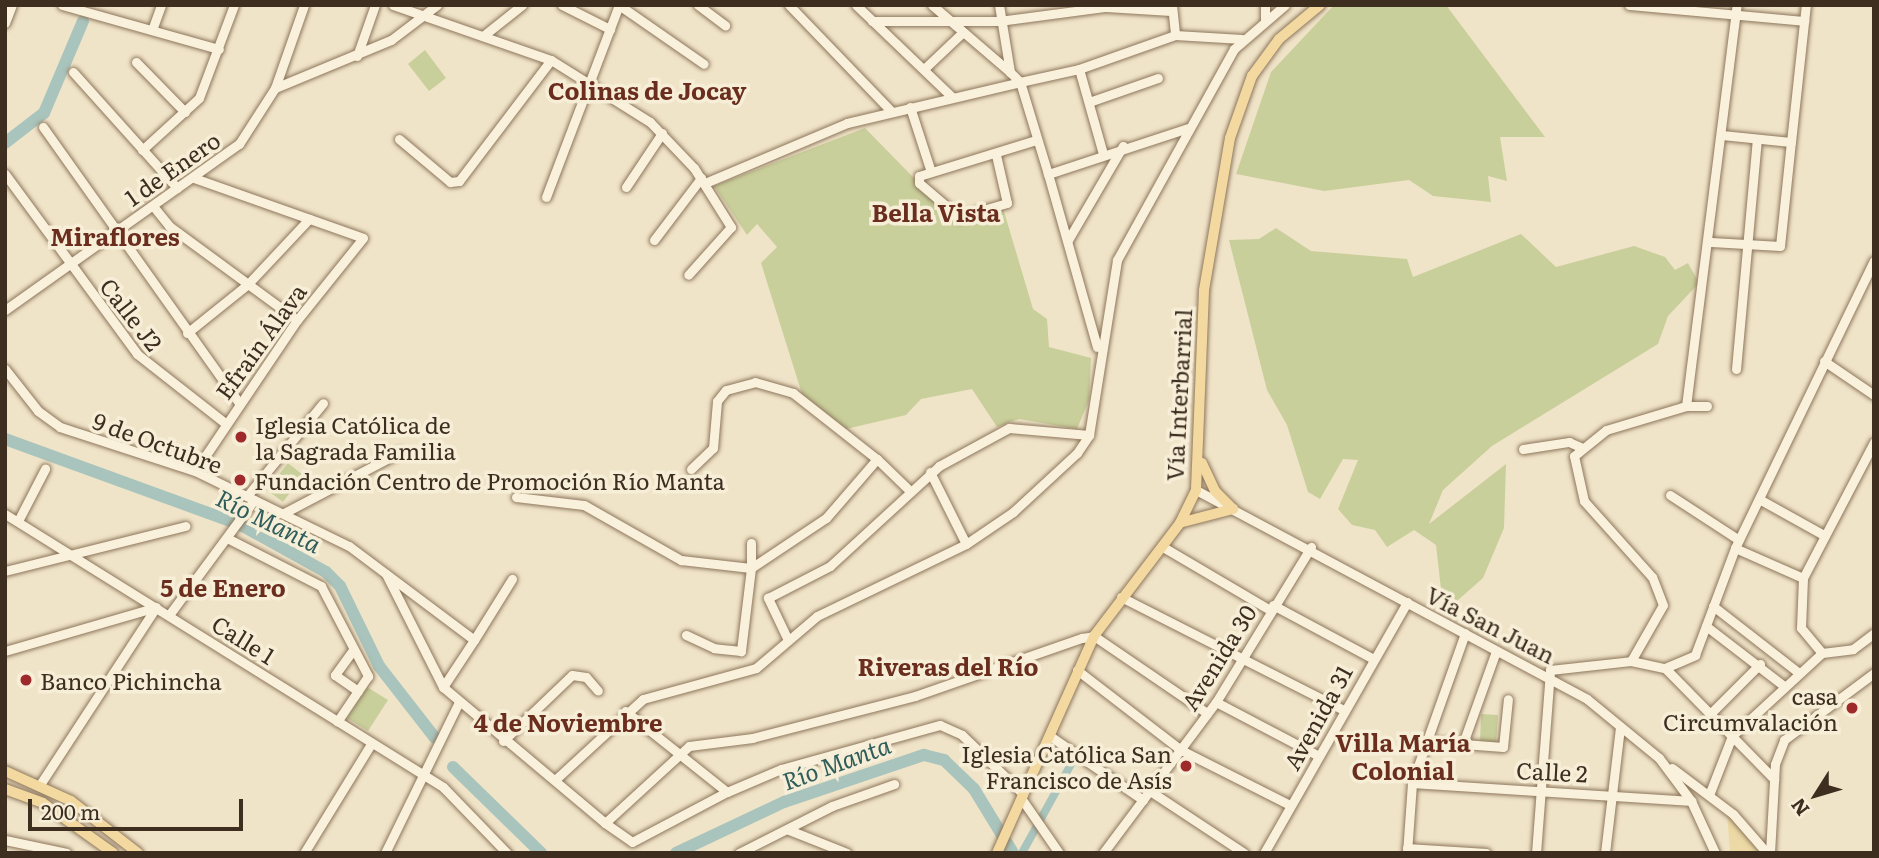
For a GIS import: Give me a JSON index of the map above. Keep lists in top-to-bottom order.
{
  "streets": {
    "main road": ["Vía Interbarrial"],
    "street": [
      "1 de Enero",
      "Calle J2",
      "Efraín Álava",
      "9 de Octubre",
      "Vía San Juan",
      "Calle 1",
      "Avenida 30",
      "Avenida 31",
      "Calle 2"
    ]
  },
  "crossings": [
    ["1 de Enero", "Calle J2"],
    ["Calle J2", "Efraín Álava"],
    ["Efraín Álava", "9 de Octubre"],
    ["Vía Interbarrial", "Vía San Juan"],
    ["Vía San Juan", "Avenida 30"],
    ["Vía San Juan", "Avenida 31"],
    ["Vía San Juan", "Calle 2"]
  ],
  "districts": [
    "Colinas de Jocay",
    "Bella Vista",
    "Miraflores",
    "5 de Enero",
    "Riveras del Río",
    "4 de Noviembre",
    "Villa María Colonial"
  ],
  "water": ["Río Manta"],
  "places": [
    "Iglesia Católica de la Sagrada Familia",
    "Fundación Centro de Promoción Río Manta",
    "Banco Pichincha",
    "casa Circumvalación",
    "Iglesia Católica San Francisco de Asís"
  ],
  "scale_bar": "200 m",
  "north": "bottom left"
}
